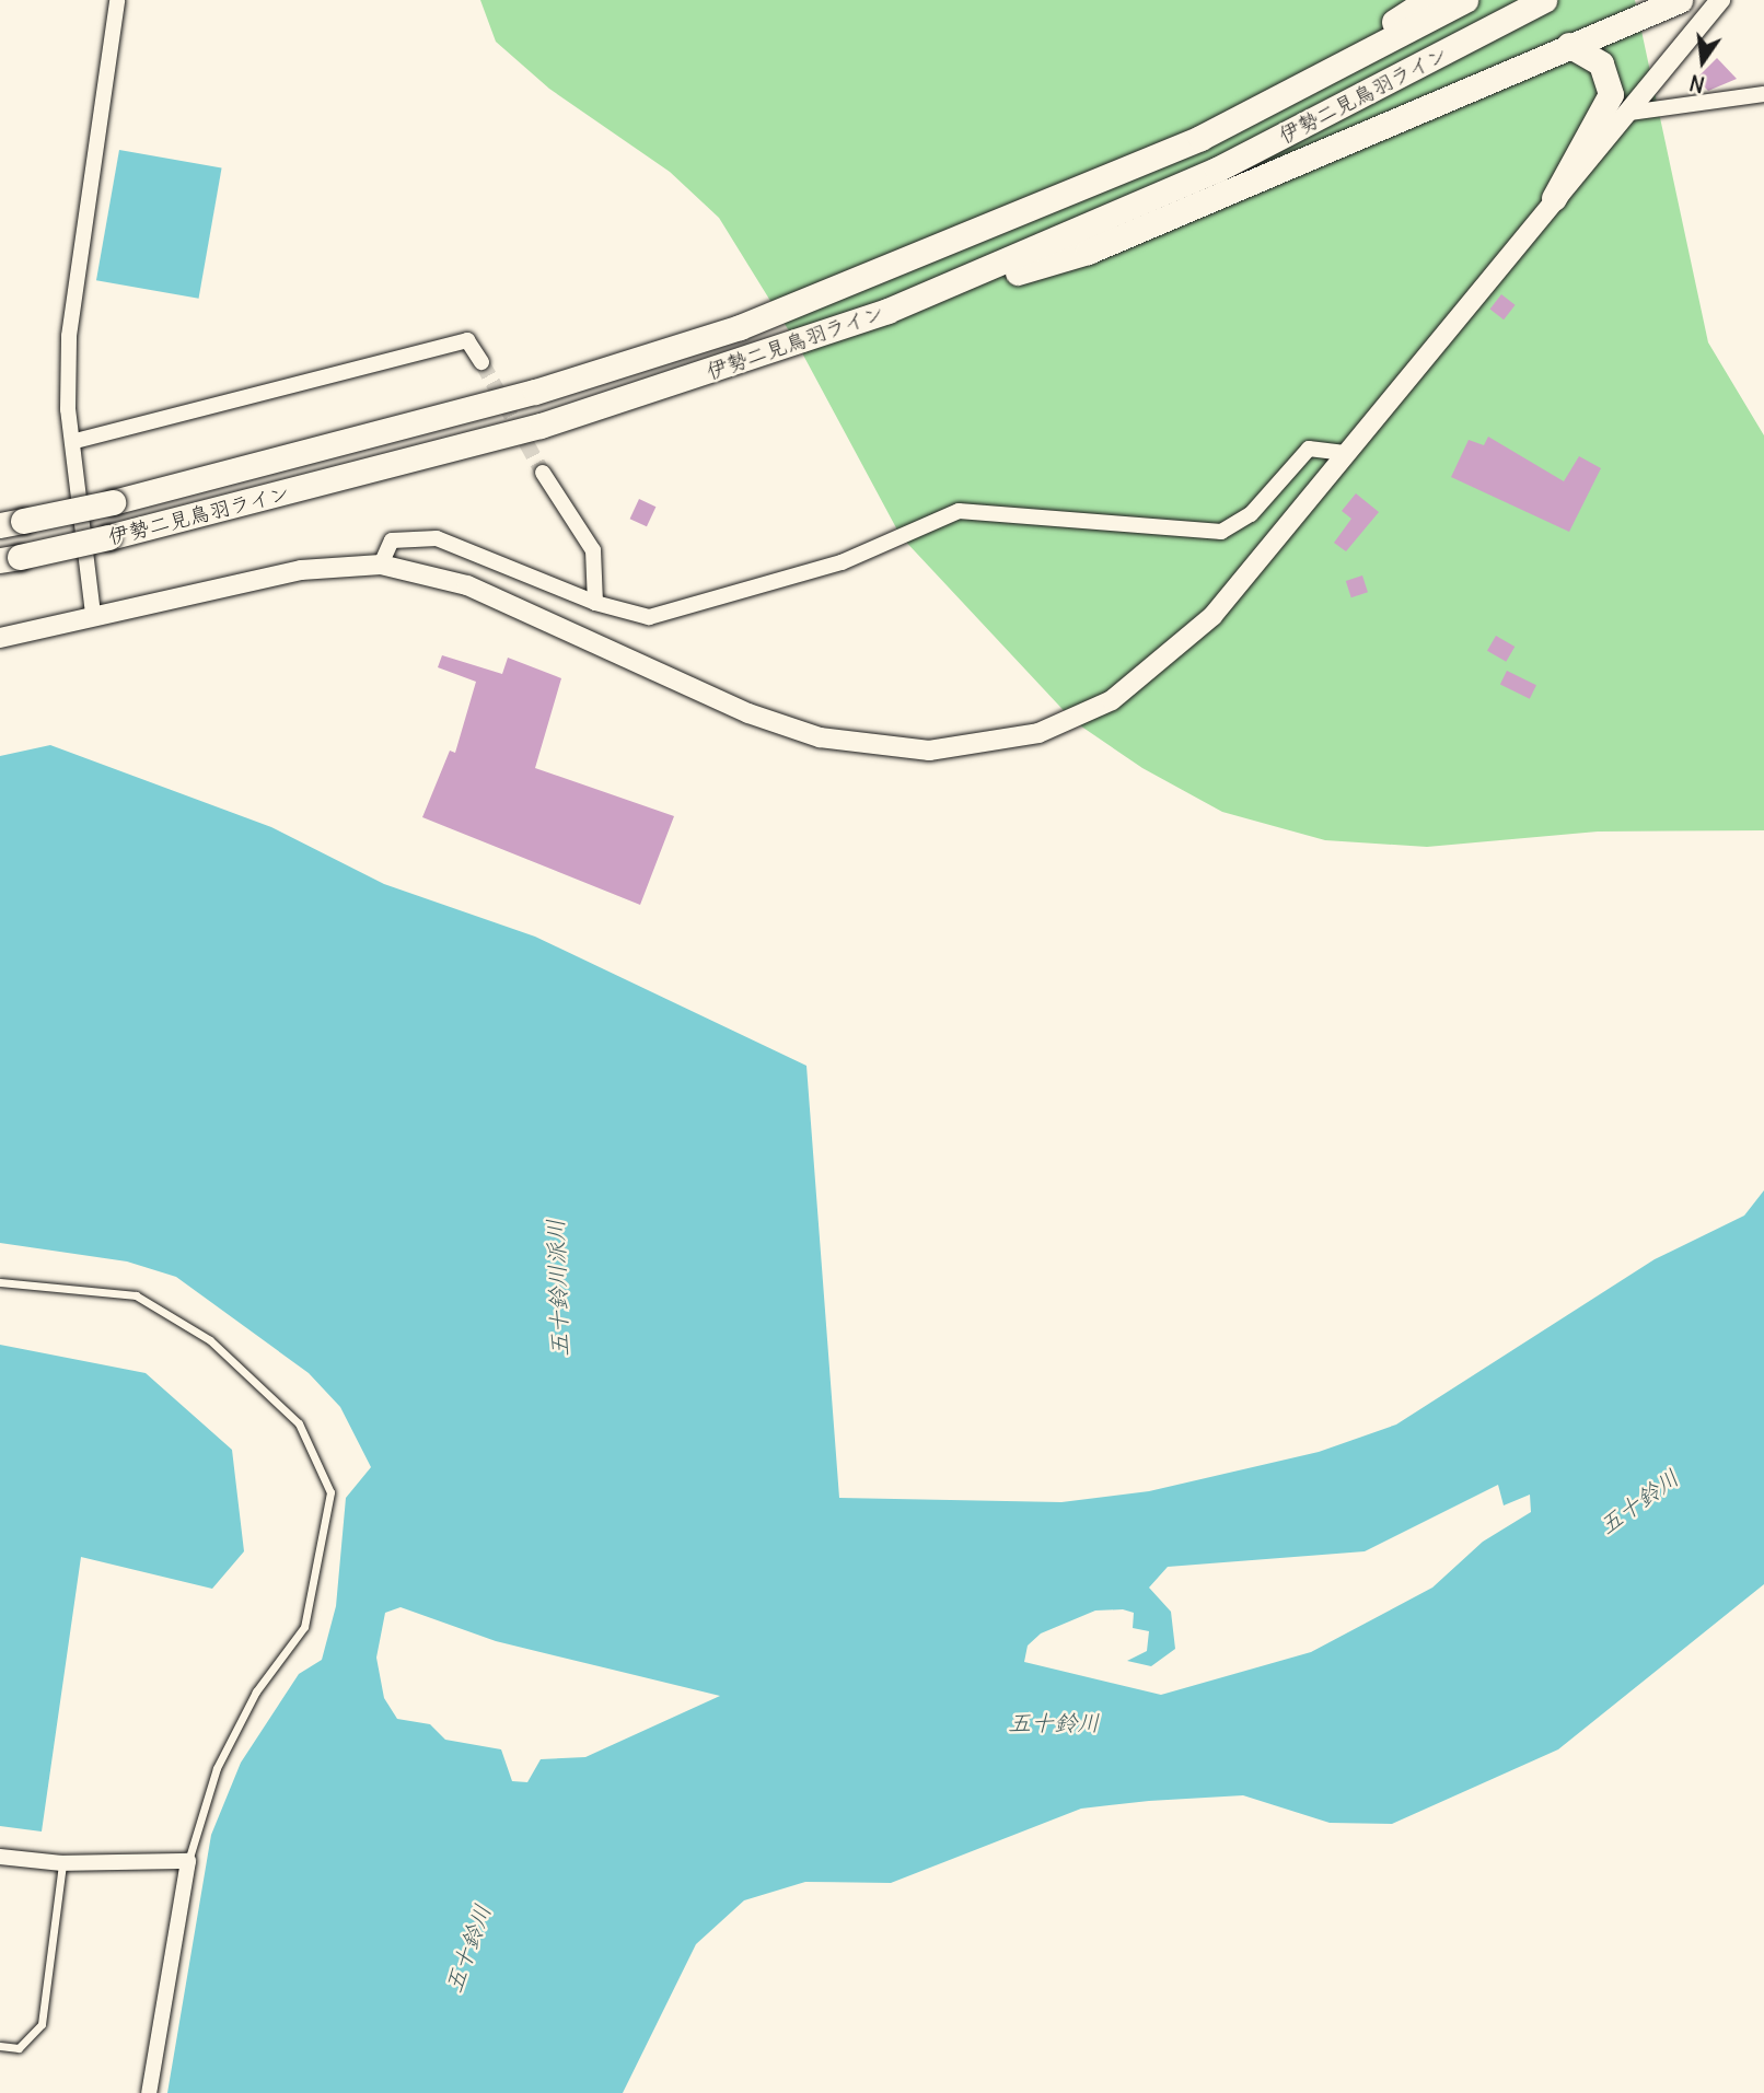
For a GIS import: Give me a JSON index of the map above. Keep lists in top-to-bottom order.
{
  "streets": {
    "main road": ["伊勢二見鳥羽ライン"]
  },
  "water": ["五十鈴川派川", "五十鈴川"],
  "north": "bottom"
}
